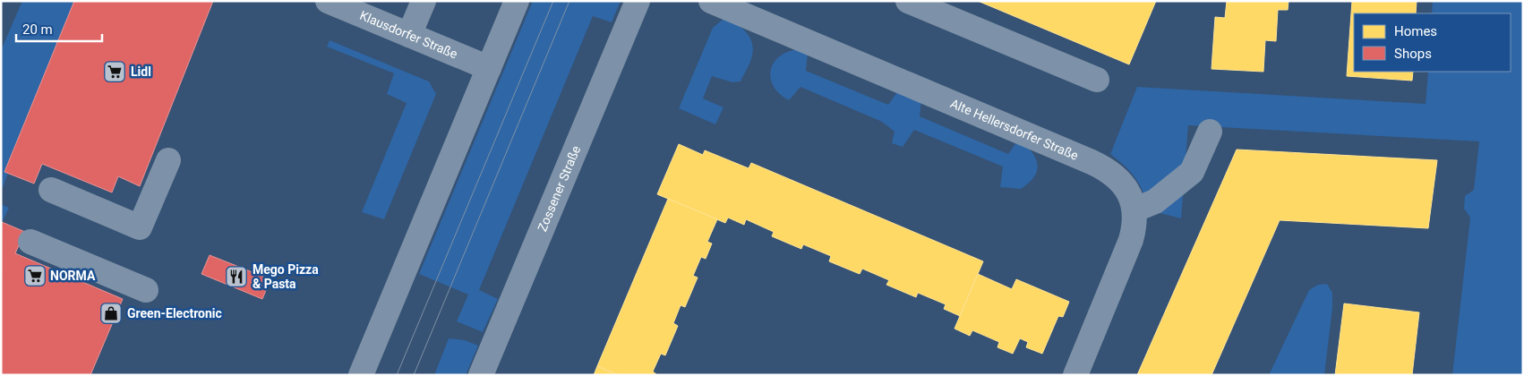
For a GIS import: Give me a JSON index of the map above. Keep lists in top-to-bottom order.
{
  "streets": {
    "street": ["Klausdorfer Straße", "Alte Hellersdorfer Straße", "Zossener Straße"]
  },
  "places": {
    "supermarket": ["Lidl", "NORMA"],
    "restaurant": ["Mego Pizza & Pasta"],
    "shop": ["Green-Electronic"]
  },
  "legend": ["Homes", "Shops"],
  "scale_bar": "20 m"
}
